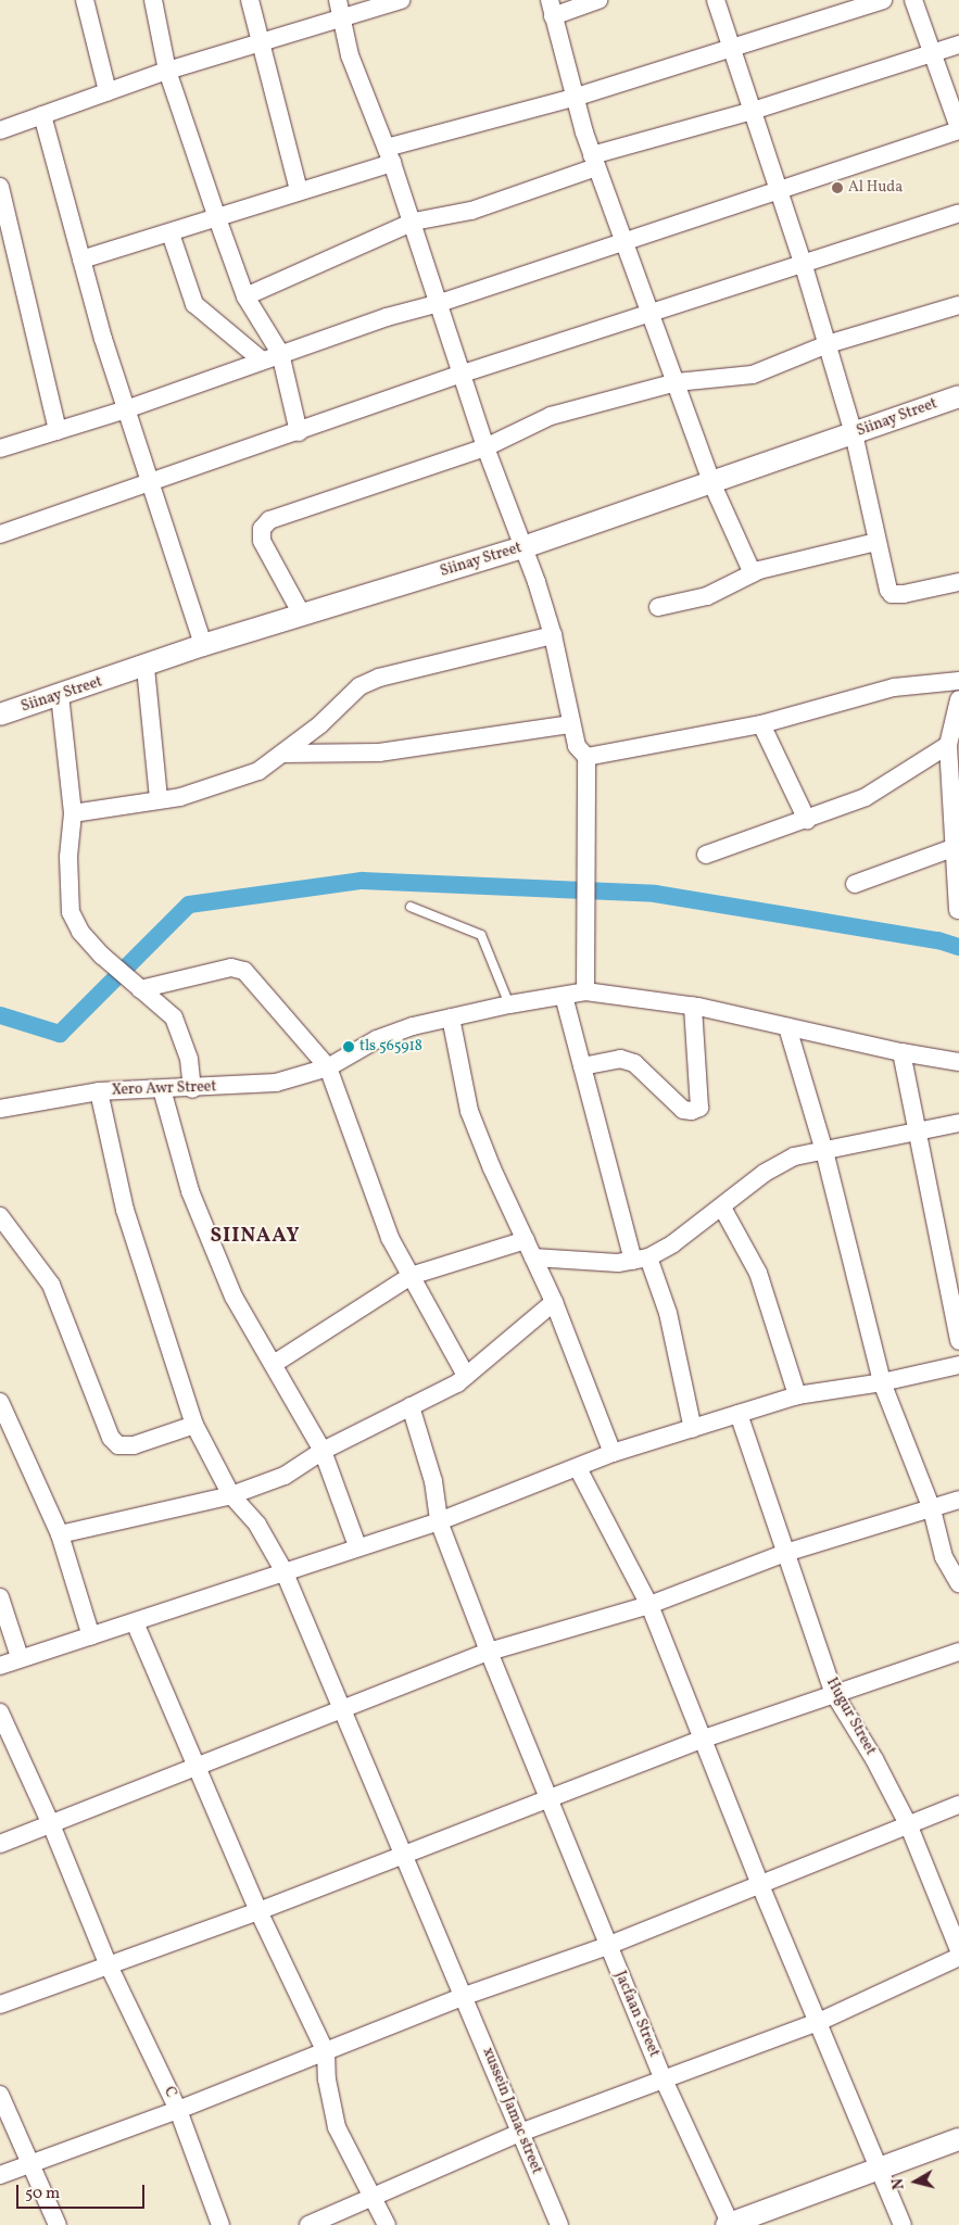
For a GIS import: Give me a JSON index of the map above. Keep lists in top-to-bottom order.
{
  "streets": {
    "street": [
      "Siinay Street",
      "Xero Awr Street",
      "Hugur Street",
      "Jacfaan Street",
      "C",
      "xussein Jamac street"
    ]
  },
  "crossings": [
    ["Xero Awr Street", "xussein Jamac street"]
  ],
  "districts": ["SIINAAY"],
  "places": ["Al Huda", "tls 565918"],
  "scale_bar": "50 m",
  "north": "left"
}
